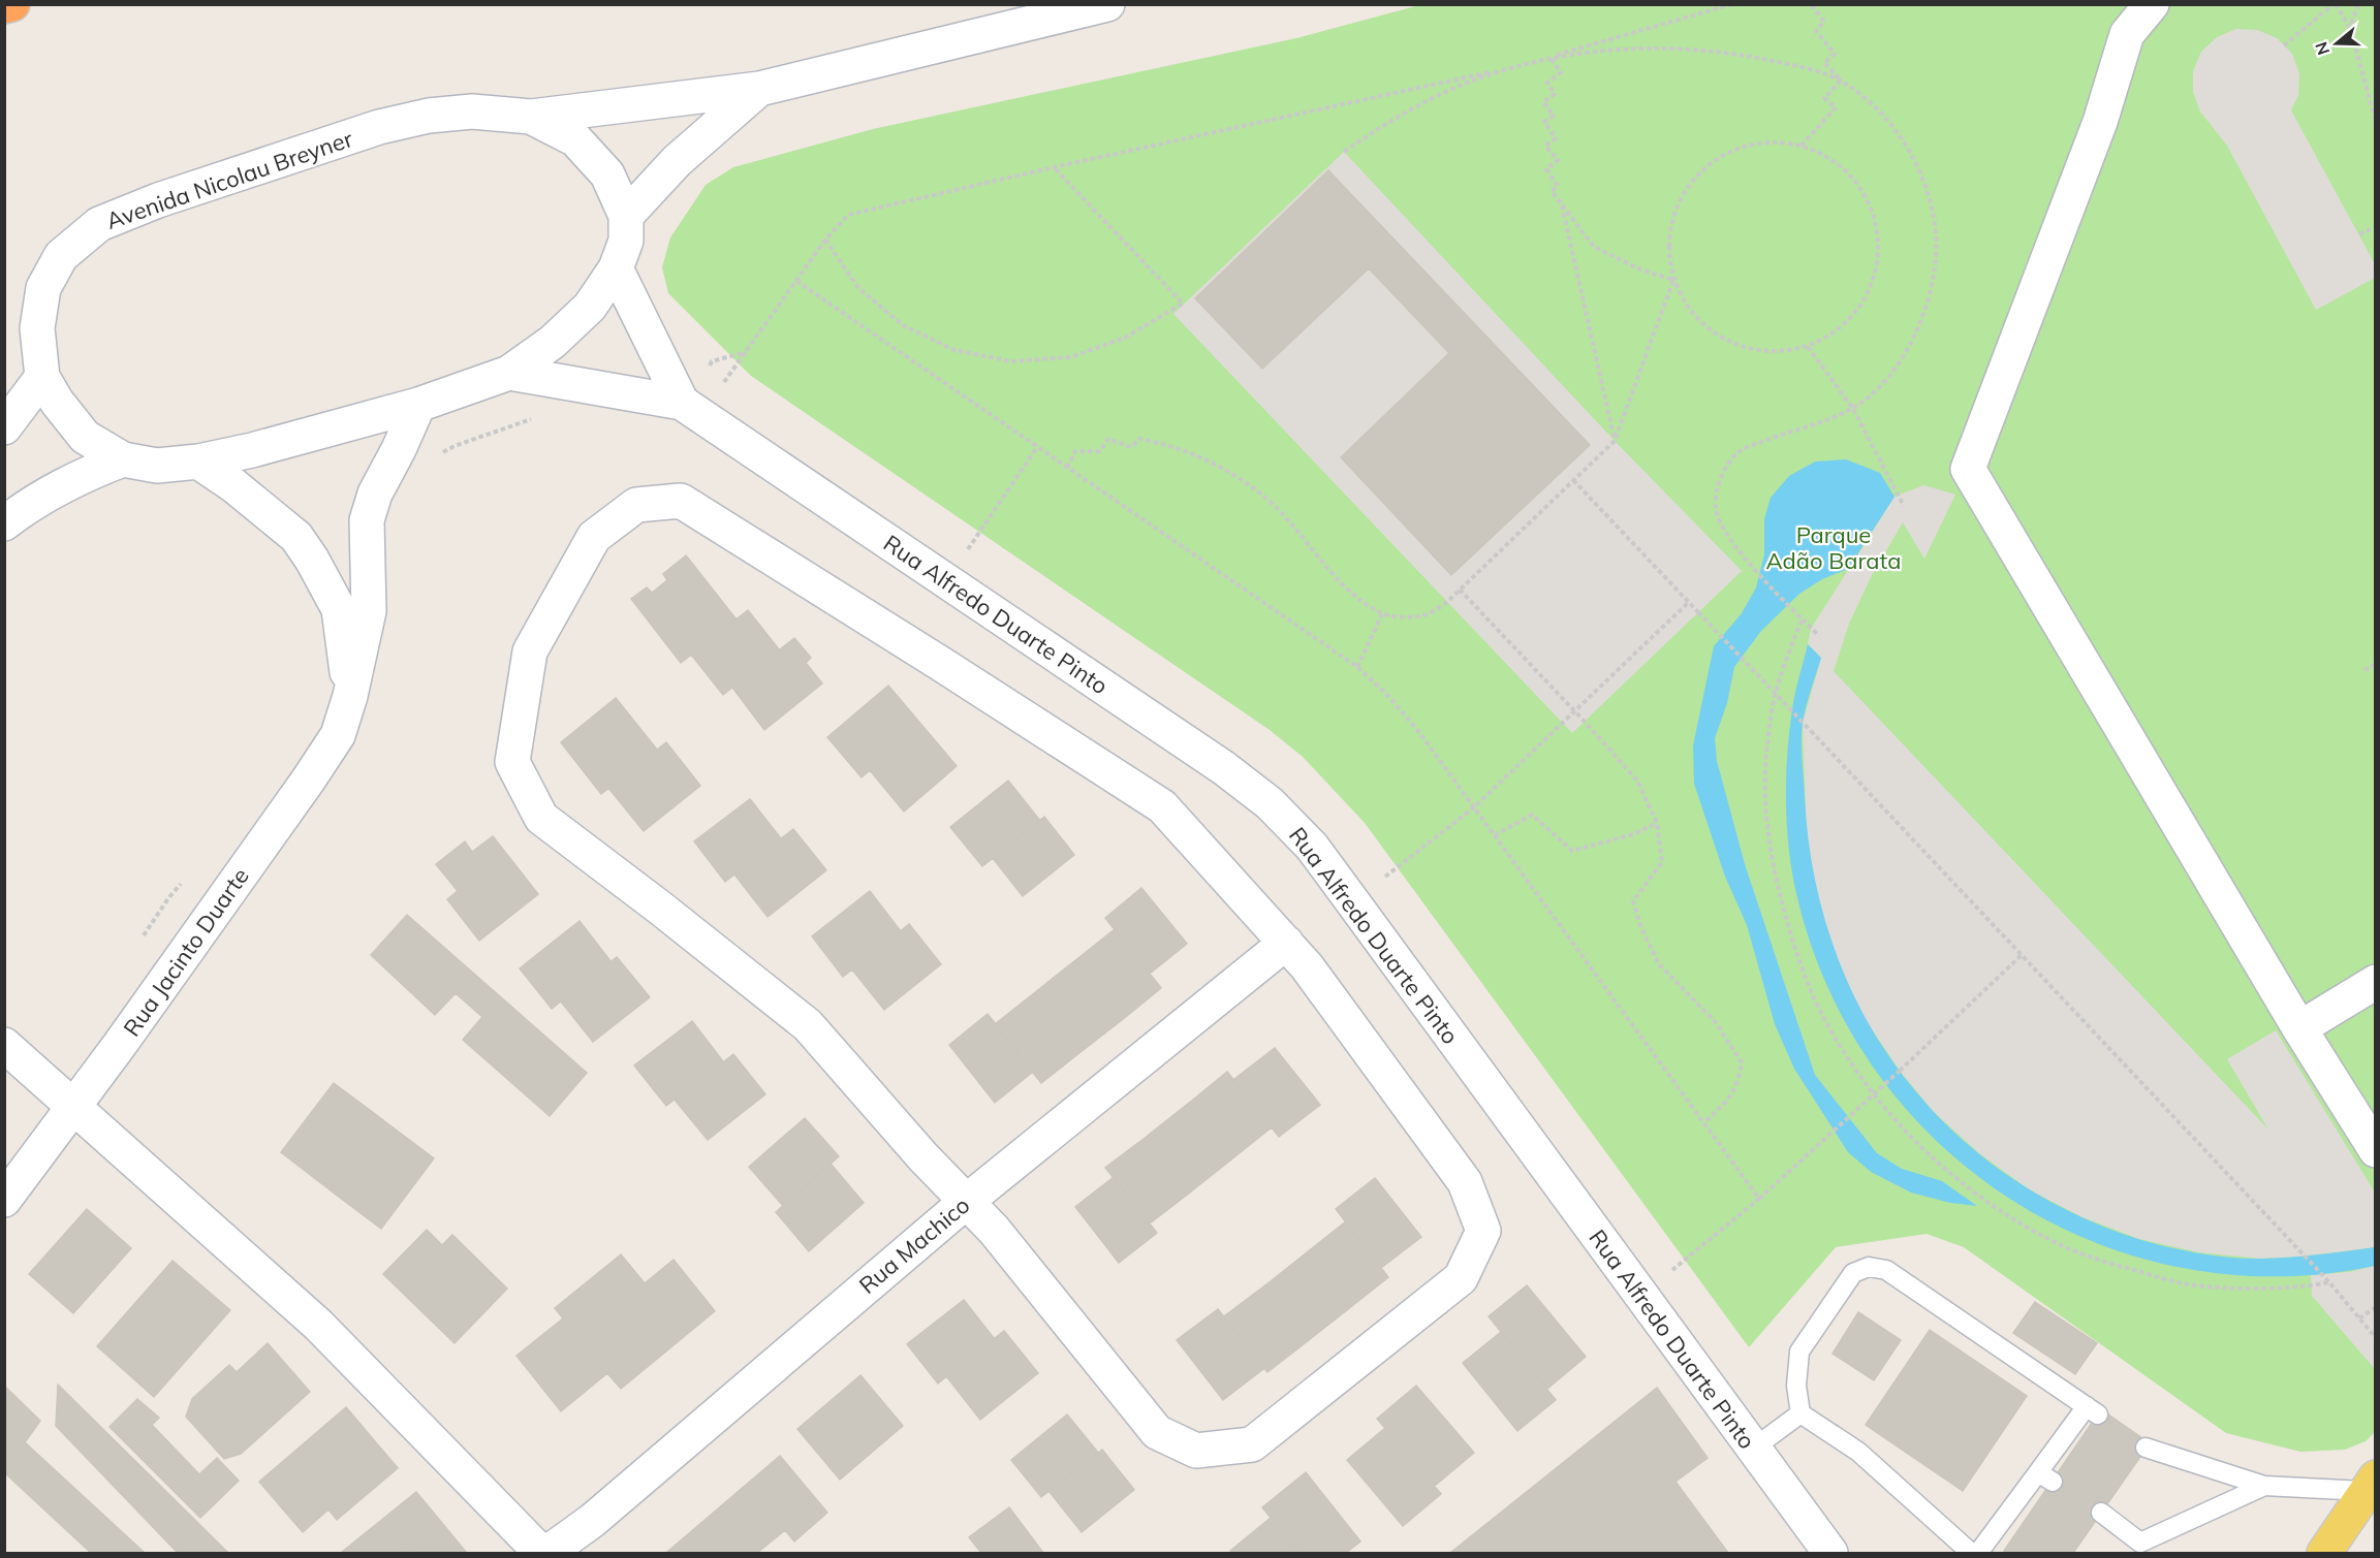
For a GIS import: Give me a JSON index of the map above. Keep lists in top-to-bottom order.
{
  "streets": {
    "street": [
      "Avenida Nicolau Breyner",
      "Rua Alfredo Duarte Pinto",
      "Rua Jacinto Duarte",
      "Rua Machico"
    ]
  },
  "crossings": [
    ["Avenida Nicolau Breyner", "Rua Alfredo Duarte Pinto"],
    ["Avenida Nicolau Breyner", "Rua Jacinto Duarte"]
  ],
  "parks": ["Parque Adão Barata"],
  "north": "left"
}
